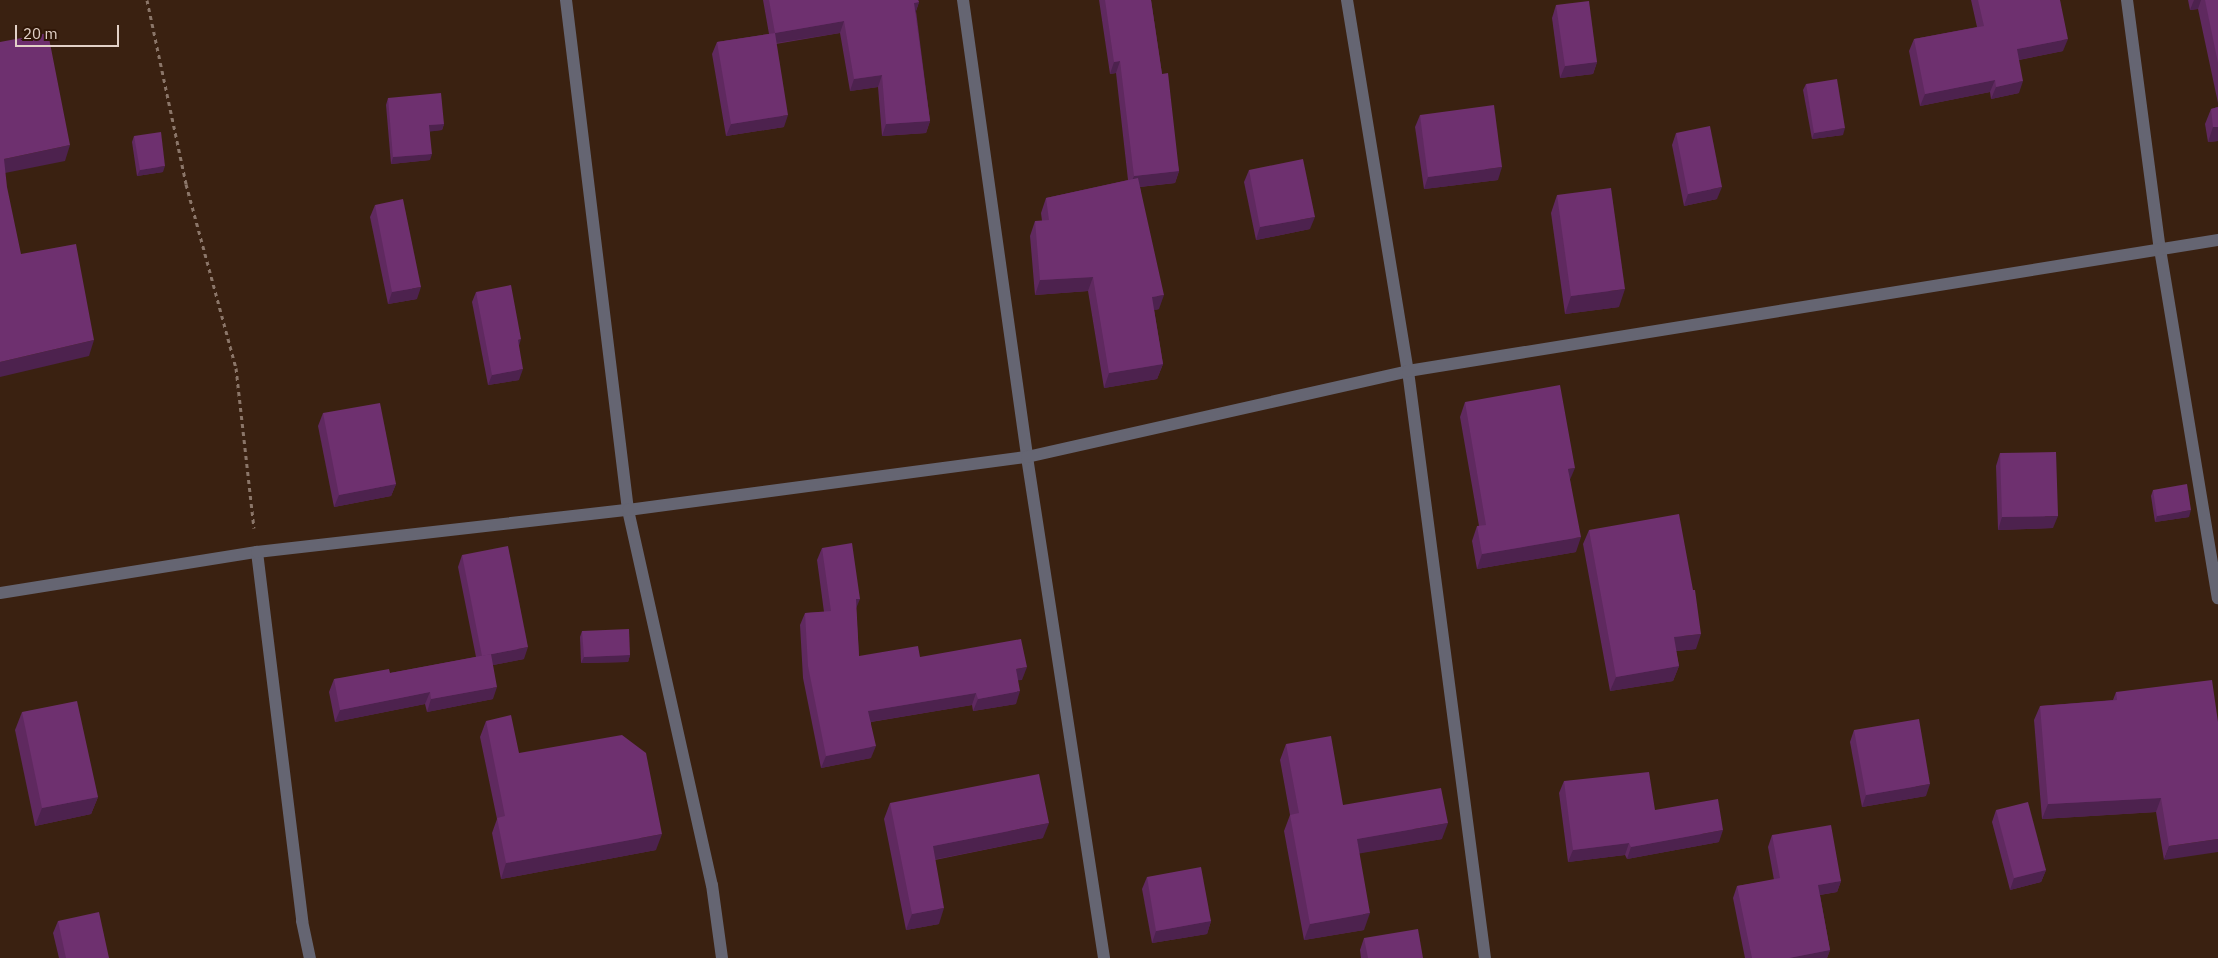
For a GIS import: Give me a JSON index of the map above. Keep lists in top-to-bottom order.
{
  "scale_bar": "20 m"
}
